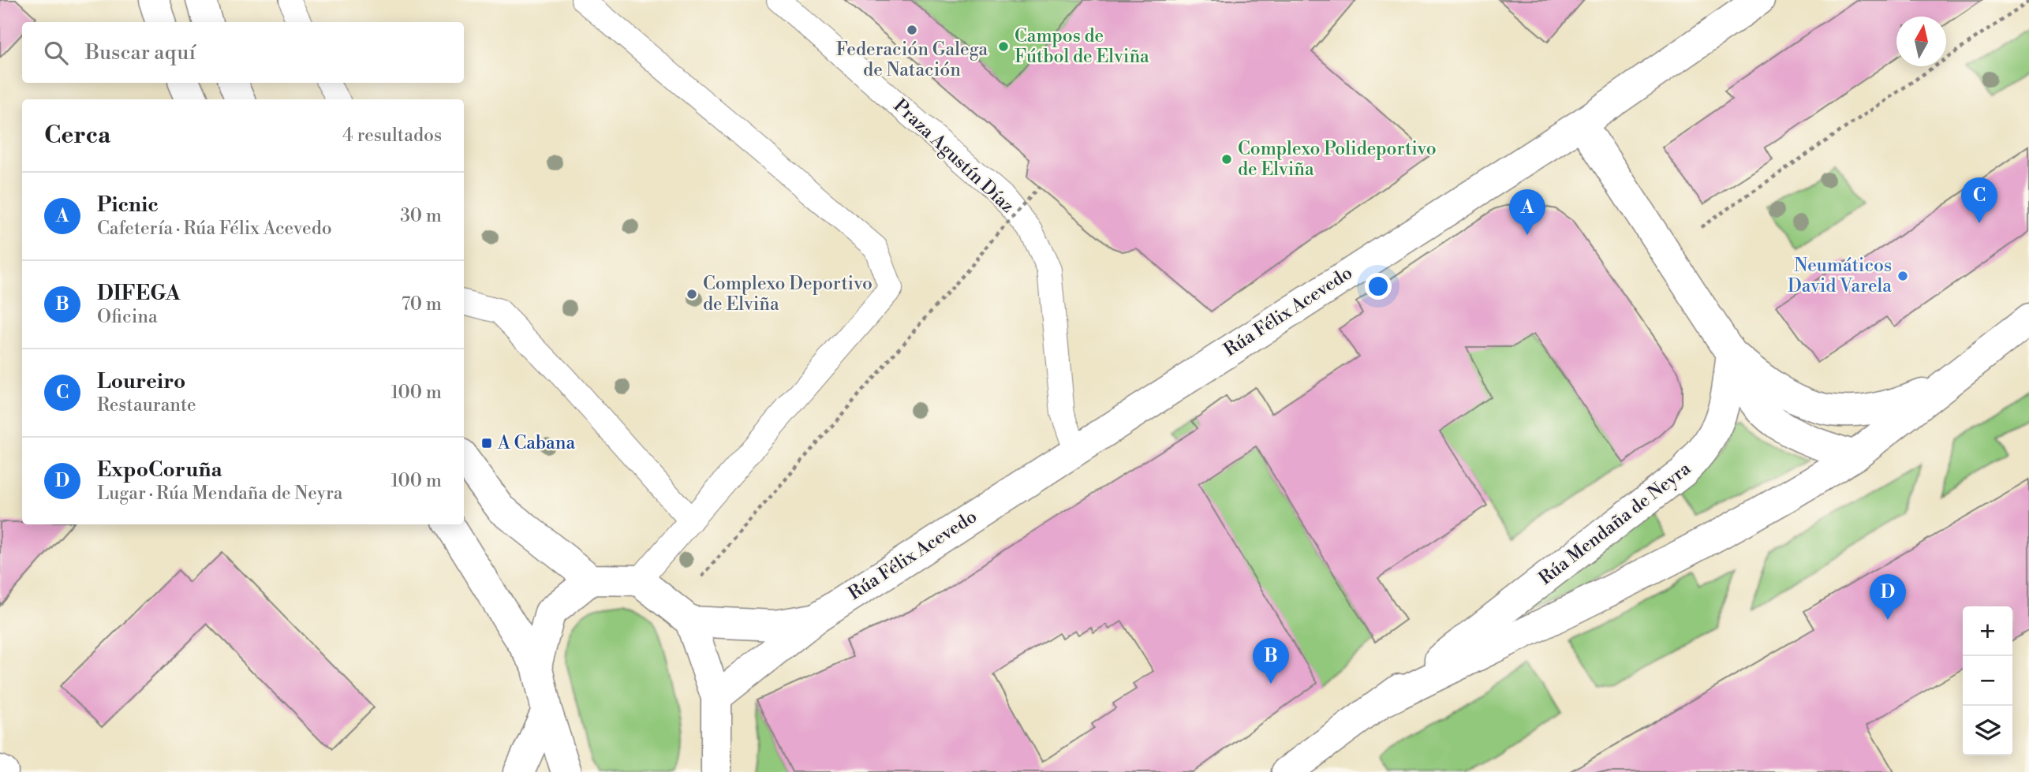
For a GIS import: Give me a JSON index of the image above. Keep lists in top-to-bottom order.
{
  "streets": {
    "street": ["Rúa Félix Acevedo", "Rúa Mendaña de Neyra"],
    "lane": ["Praza Agustín Díaz"]
  },
  "crossings": [
    ["Praza Agustín Díaz", "Rúa Félix Acevedo"]
  ],
  "places": {
    "other": [
      "Federación Galega de Natación",
      "Campos de Fútbol de Elviña",
      "Complexo Polideportivo de Elviña",
      "Neumáticos David Varela",
      "Complexo Deportivo de Elviña"
    ],
    "transit": ["A Cabana"]
  },
  "north": "top",
  "page": {
    "search": "Buscar aquí",
    "heading": ["Cerca", "4 resultados"],
    "list": [
      {
        "mark": "A",
        "name": "Picnic",
        "note": "Cafetería · Rúa Félix Acevedo",
        "value": "30 m"
      },
      {
        "mark": "B",
        "name": "DIFEGA",
        "note": "Oficina",
        "value": "70 m"
      },
      {
        "mark": "C",
        "name": "Loureiro",
        "note": "Restaurante",
        "value": "100 m"
      },
      {
        "mark": "D",
        "name": "ExpoCoruña",
        "note": "Lugar · Rúa Mendaña de Neyra",
        "value": "100 m"
      }
    ],
    "pins": [
      "C",
      "A",
      "D",
      "B"
    ],
    "map_buttons": ["+", "−"]
  }
}
